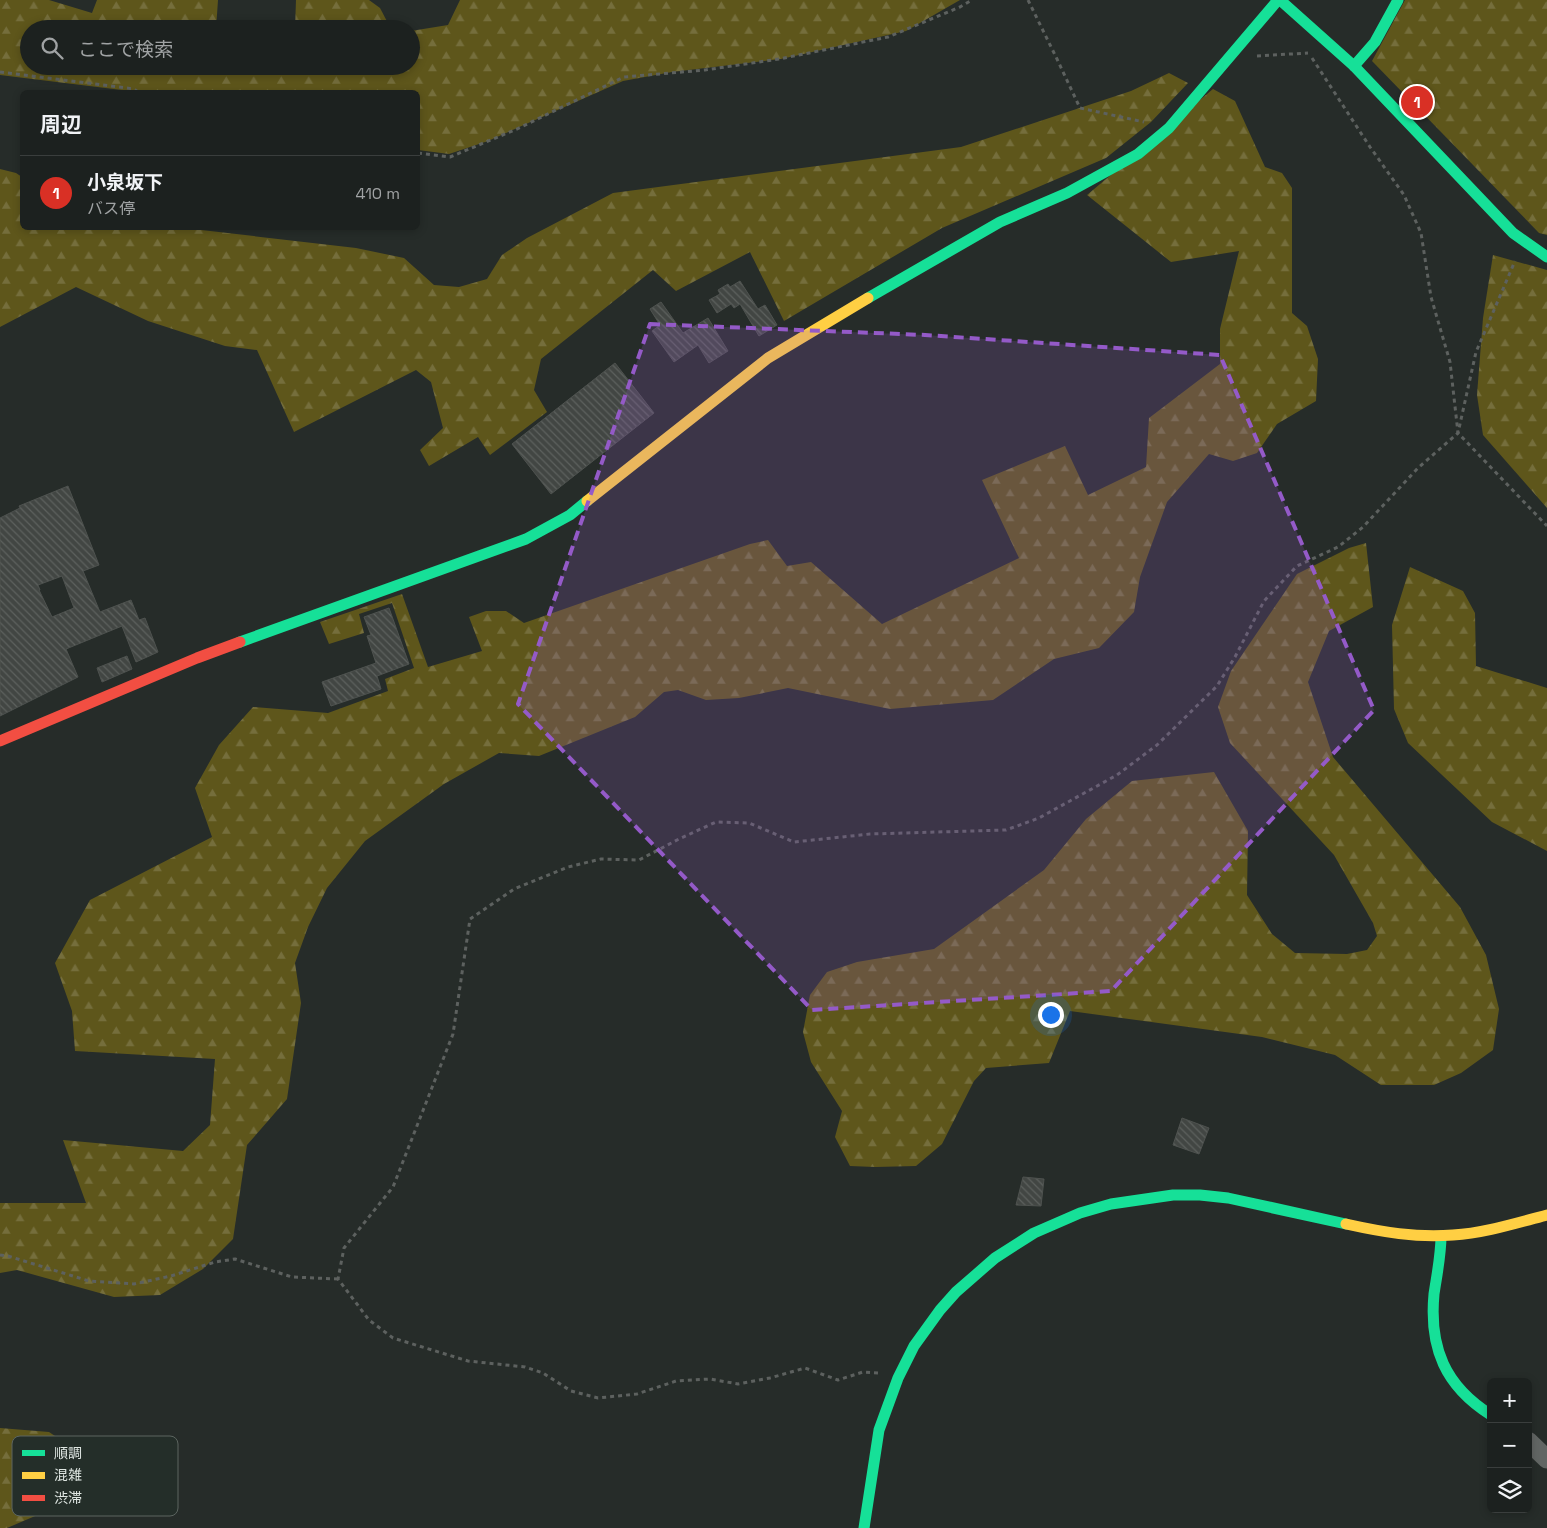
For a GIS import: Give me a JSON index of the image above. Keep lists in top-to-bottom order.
{
  "legend": ["順調", "混雑", "渋滞"],
  "page": {
    "search": "ここで検索",
    "pins": "1",
    "heading": "周辺",
    "list": [
      {
        "mark": "1",
        "name": "小泉坂下",
        "note": "バス停",
        "value": "410 m"
      }
    ],
    "map_buttons": ["+", "−"]
  }
}
